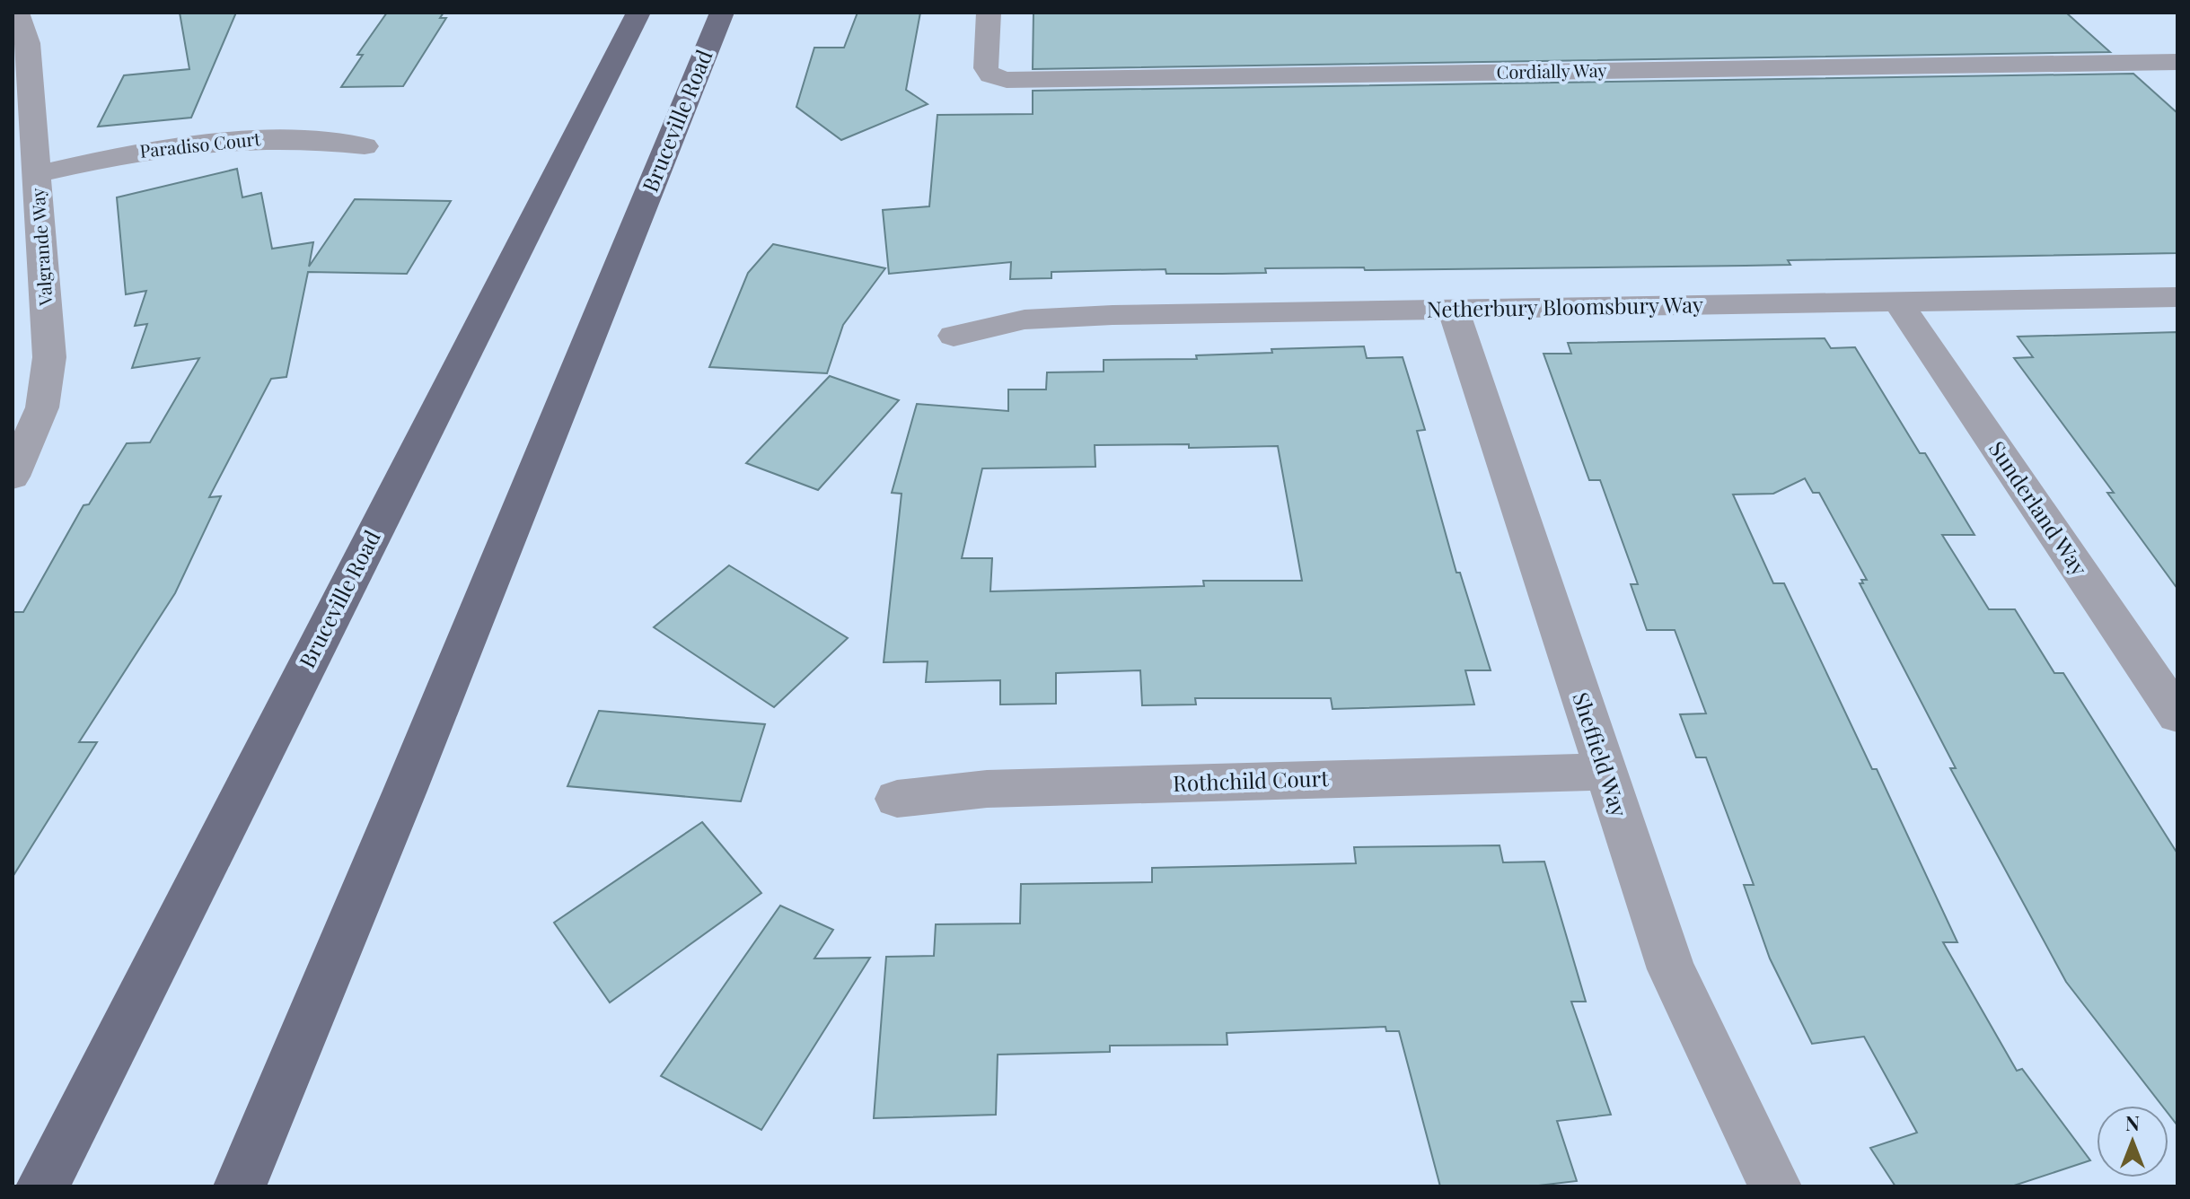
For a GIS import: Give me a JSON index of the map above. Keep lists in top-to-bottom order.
{
  "streets": {
    "main road": ["Bruceville Road"],
    "street": [
      "Cordially Way",
      "Paradiso Court",
      "Valgrande Way",
      "Netherbury Bloomsbury Way",
      "Sunderland Way",
      "Sheffield Way",
      "Rothchild Court"
    ]
  },
  "crossings": [
    ["Paradiso Court", "Valgrande Way"],
    ["Netherbury Bloomsbury Way", "Sunderland Way"],
    ["Netherbury Bloomsbury Way", "Sheffield Way"],
    ["Sheffield Way", "Rothchild Court"]
  ],
  "north": "top"
}
